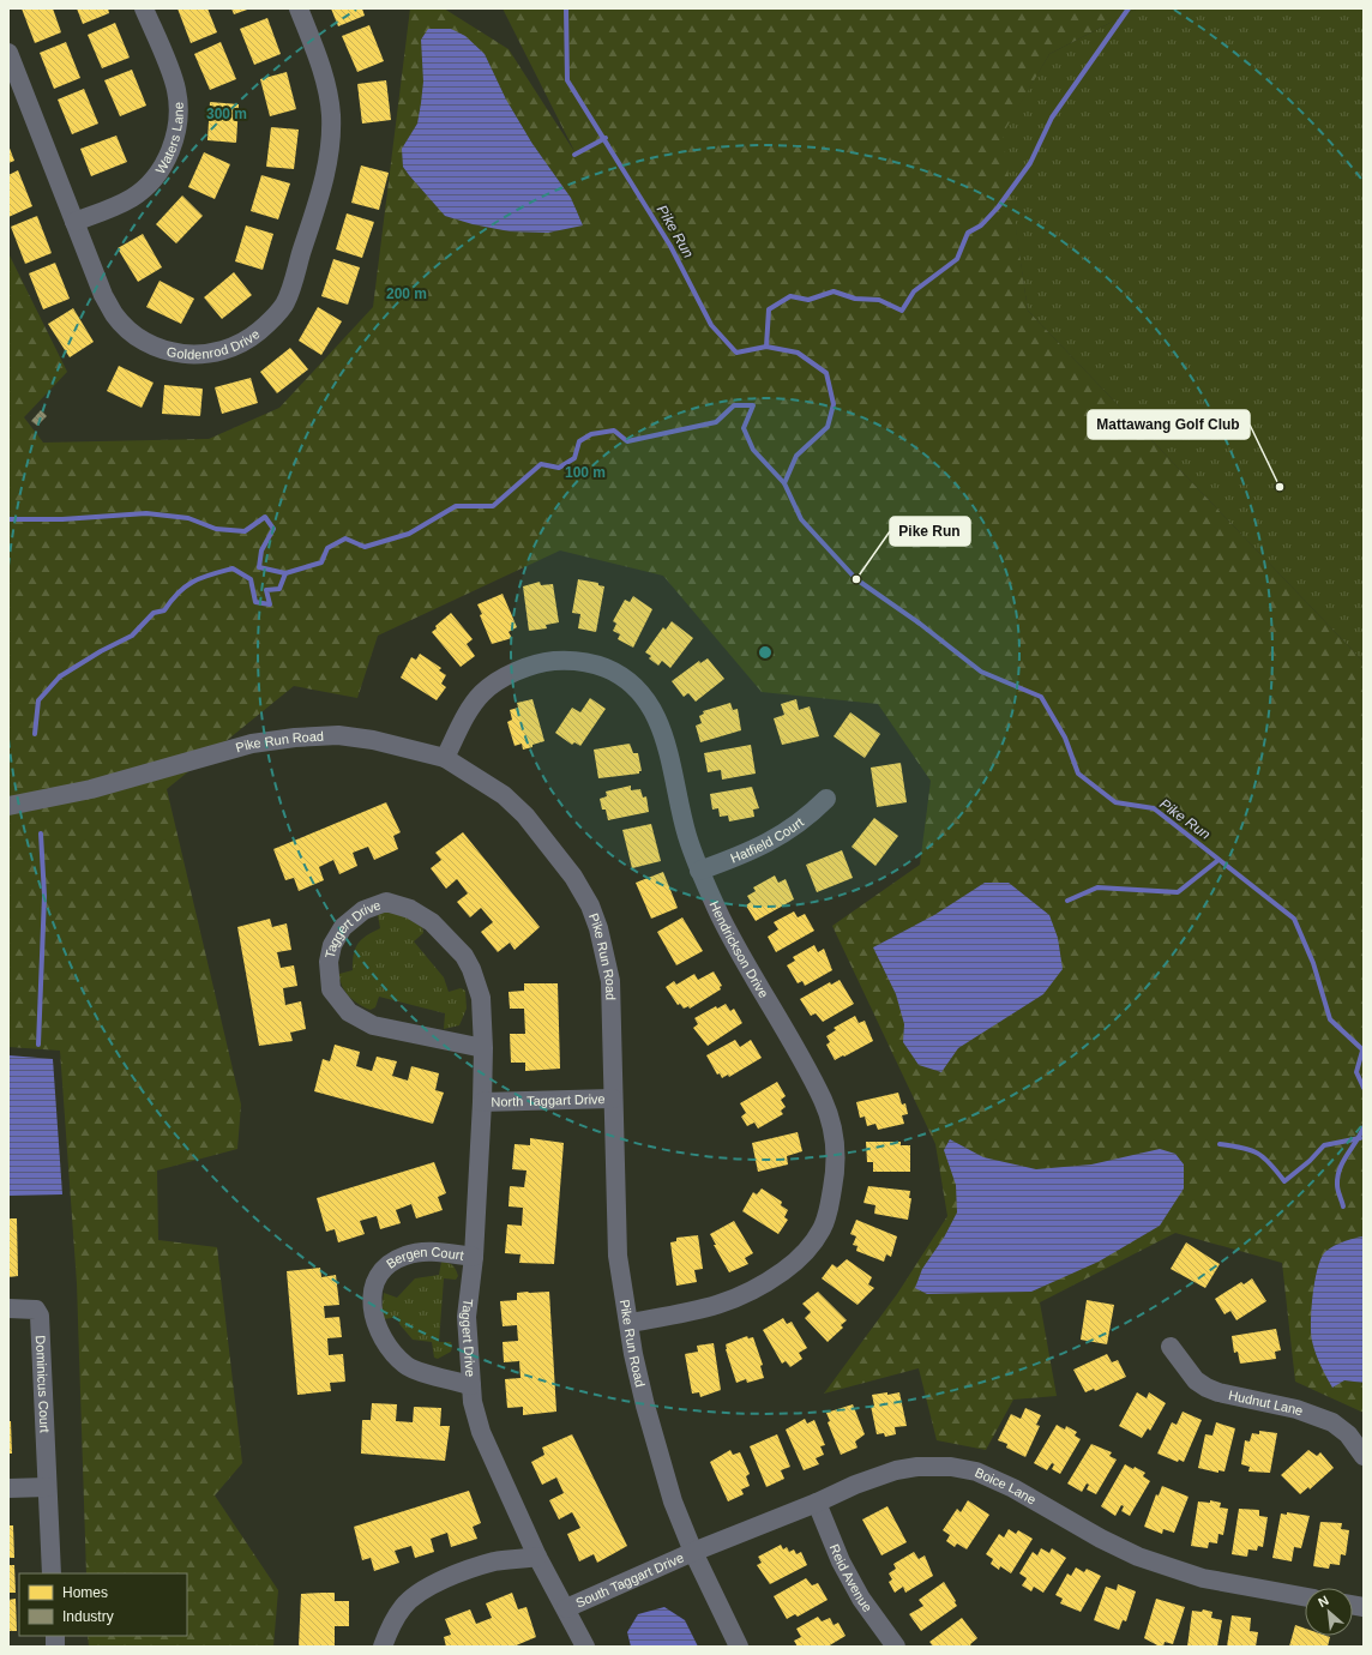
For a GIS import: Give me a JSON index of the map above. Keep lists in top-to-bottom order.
{
  "streets": {
    "street": [
      "Waters Lane",
      "Goldenrod Drive",
      "Pike Run Road",
      "Hatfield Court",
      "Taggert Drive",
      "Hendrickson Drive",
      "North Taggart Drive",
      "Bergen Court",
      "Dominicus Court",
      "Hudnut Lane",
      "Boice Lane",
      "Reid Avenue",
      "South Taggart Drive"
    ]
  },
  "crossings": [
    ["Waters Lane", "Goldenrod Drive"],
    ["Pike Run Road", "Hendrickson Drive"],
    ["Pike Run Road", "North Taggart Drive"],
    ["Pike Run Road", "Boice Lane"],
    ["Pike Run Road", "South Taggart Drive"],
    ["Hatfield Court", "Hendrickson Drive"],
    ["Taggert Drive", "North Taggart Drive"],
    ["Taggert Drive", "Bergen Court"],
    ["Taggert Drive", "South Taggart Drive"],
    ["Boice Lane", "Reid Avenue"],
    ["Boice Lane", "South Taggart Drive"]
  ],
  "water": ["Pike Run"],
  "places": ["Mattawang Golf Club", "Pike Run"],
  "legend": ["Homes", "Industry"],
  "north": "top left",
  "rings": ["300 m", "200 m", "100 m"]
}
